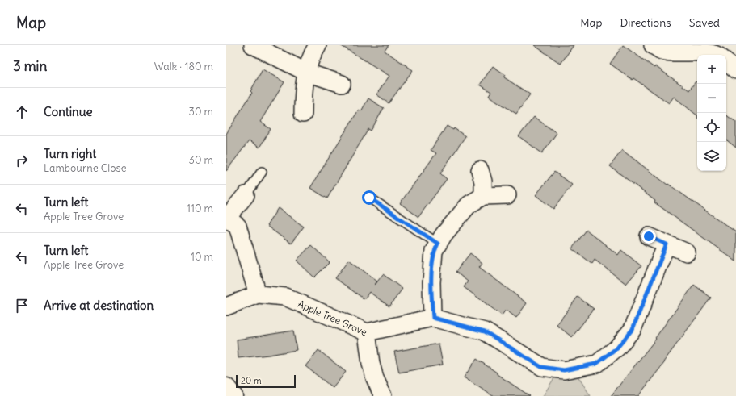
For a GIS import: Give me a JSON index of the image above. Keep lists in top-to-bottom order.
{
  "streets": {
    "street": ["Apple Tree Grove"]
  },
  "scale_bar": "20 m",
  "page": {
    "header": "Map",
    "nav": ["Map", "Directions", "Saved"],
    "heading": ["3 min", "Walk · 180 m"],
    "map_buttons": ["+", "−"],
    "list": [
      ["Continue", "30 m"],
      ["Turn right", "Lambourne Close", "30 m"],
      ["Turn left", "Apple Tree Grove", "110 m"],
      ["Turn left", "Apple Tree Grove", "10 m"],
      "Arrive at destination"
    ],
    "scale": "20 m"
  }
}
